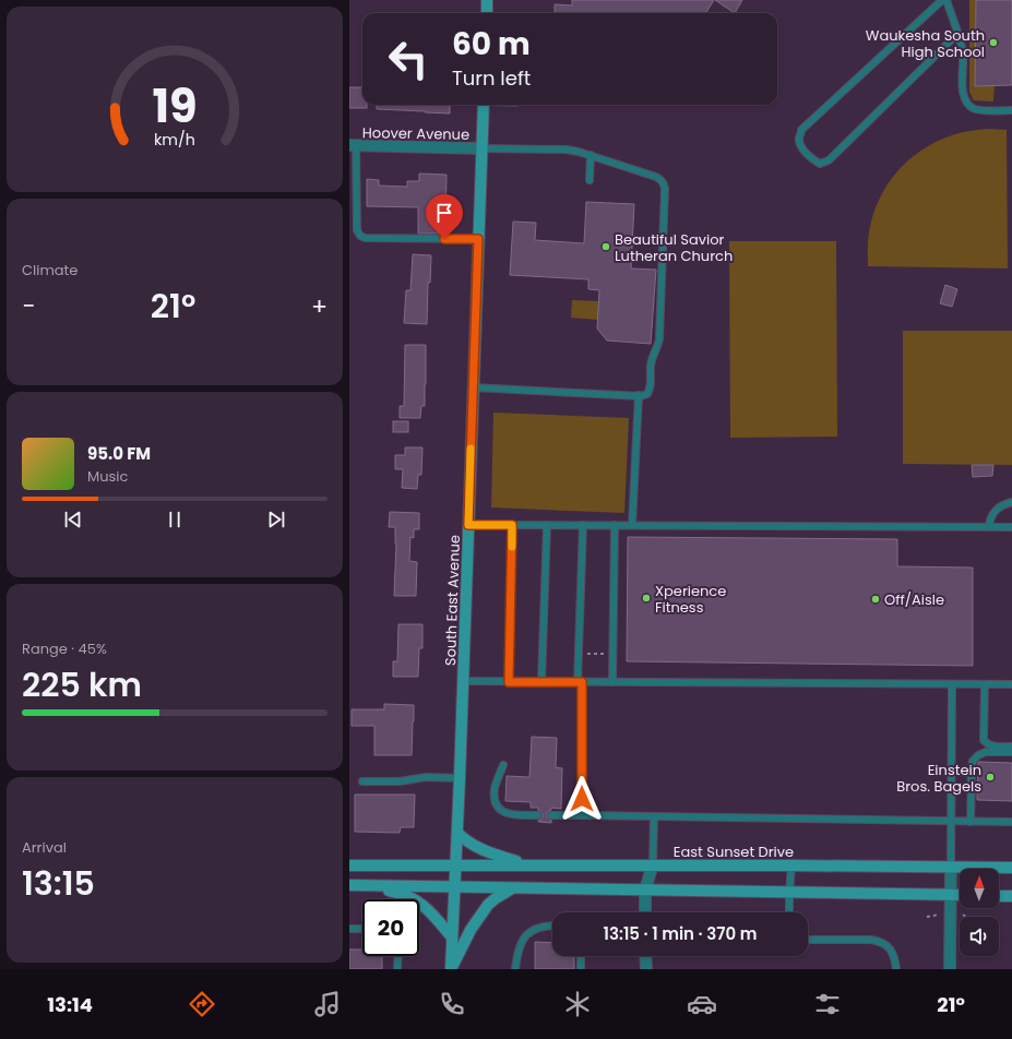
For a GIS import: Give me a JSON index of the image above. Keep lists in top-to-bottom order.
{
  "streets": {
    "main road": ["South East Avenue", "East Sunset Drive"],
    "street": ["Hoover Avenue"]
  },
  "crossings": [
    ["Hoover Avenue", "South East Avenue"],
    ["South East Avenue", "East Sunset Drive"]
  ],
  "places": [
    "Waukesha South High School",
    "Beautiful Savior Lutheran Church",
    "Xperience Fitness",
    "Off/Aisle",
    "Einstein Bros. Bagels"
  ],
  "north": "top",
  "page": {
    "turn": ["60 m", "Turn left"],
    "tile": [
      "Climate",
      ["Range · 45%", "225 km"],
      ["Arrival", "13:15"]
    ],
    "heat": ["−", "21°", "+"],
    "song": ["95.0 FM", "Music"],
    "limit": "20",
    "trip": "13:15 · 1 min · 370 m",
    "tabs": ["13:14", "21°"],
    "gauge": ["19", "km/h"]
  }
}
